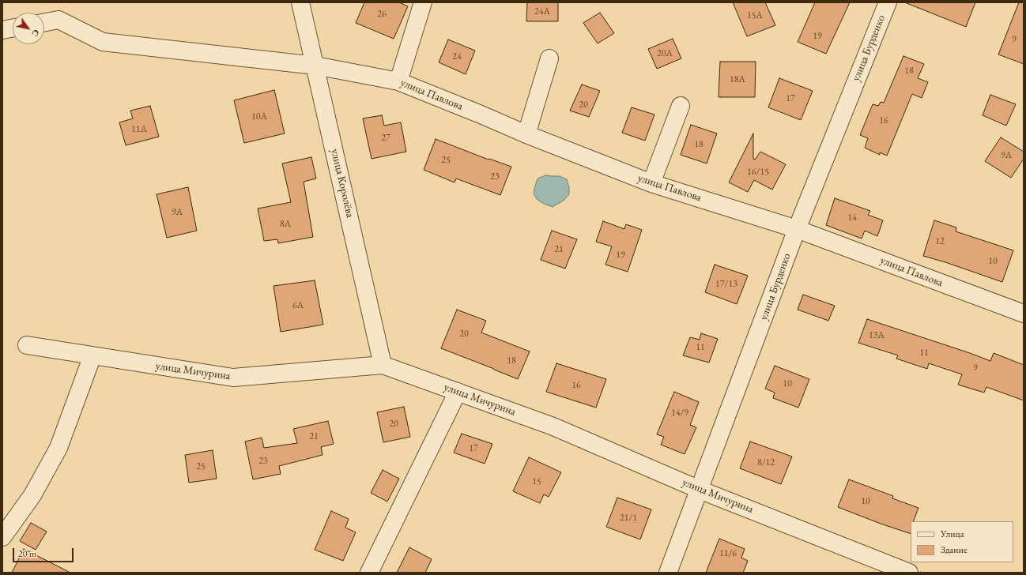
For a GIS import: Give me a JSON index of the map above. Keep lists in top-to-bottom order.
{
  "streets": {
    "street": [
      "улица Бурденко",
      "улица Павлова",
      "улица Королёва",
      "улица Мичурина"
    ]
  },
  "crossings": [
    ["улица Бурденко", "улица Павлова"],
    ["улица Бурденко", "улица Мичурина"],
    ["улица Павлова", "улица Королёва"],
    ["улица Королёва", "улица Мичурина"]
  ],
  "house_numbers": [
    "24А",
    "26",
    "15А",
    "19",
    "9",
    "20А",
    "24",
    "18",
    "18А",
    "17",
    "20",
    "10А",
    "16",
    "11А",
    "27",
    "18",
    "9А",
    "25",
    "16/15",
    "23",
    "9А",
    "14",
    "8А",
    "12",
    "21",
    "19",
    "10",
    "17/13",
    "6А",
    "20",
    "13А",
    "11",
    "11",
    "18",
    "9",
    "10",
    "16",
    "14/9",
    "20",
    "21",
    "17",
    "23",
    "8/12",
    "25",
    "15",
    "10",
    "21/1",
    "11/6"
  ],
  "legend": ["Улица", "Здание"],
  "scale_bar": "20 m",
  "north": "bottom right"
}
